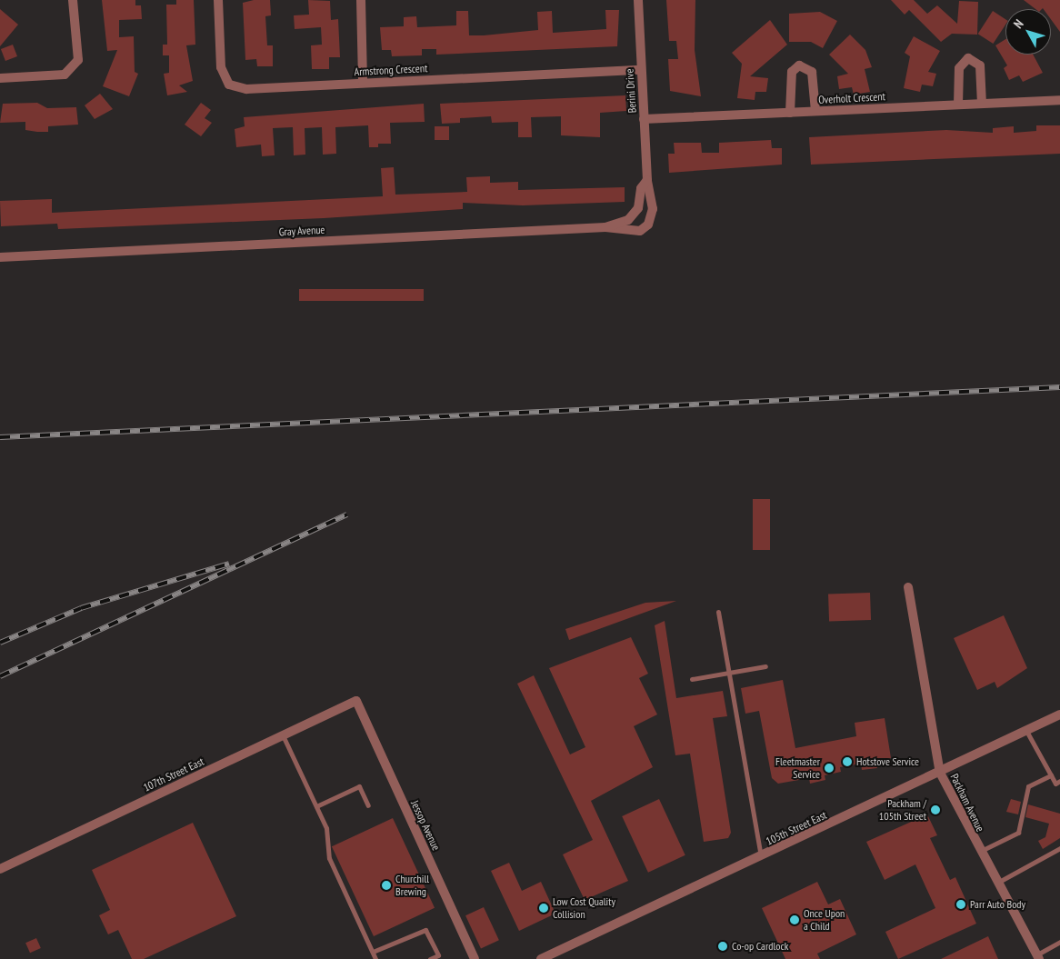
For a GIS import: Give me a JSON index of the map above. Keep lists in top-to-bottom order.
{
  "streets": {
    "street": [
      "Armstrong Crescent",
      "Berini Drive",
      "Overholt Crescent",
      "Gray Avenue",
      "107th Street East",
      "Packham Avenue",
      "Jessop Avenue",
      "105th Street East"
    ]
  },
  "crossings": [
    ["Armstrong Crescent", "Berini Drive"],
    ["Berini Drive", "Overholt Crescent"],
    ["Berini Drive", "Gray Avenue"],
    ["107th Street East", "Jessop Avenue"],
    ["Packham Avenue", "105th Street East"]
  ],
  "places": [
    "Hotstove Service",
    "Fleetmaster Service",
    "Packham / 105th Street",
    "Churchill Brewing",
    "Parr Auto Body",
    "Low Cost Quality Collision",
    "Once Upon a Child",
    "Co-op Cardlock"
  ],
  "north": "top left"
}
